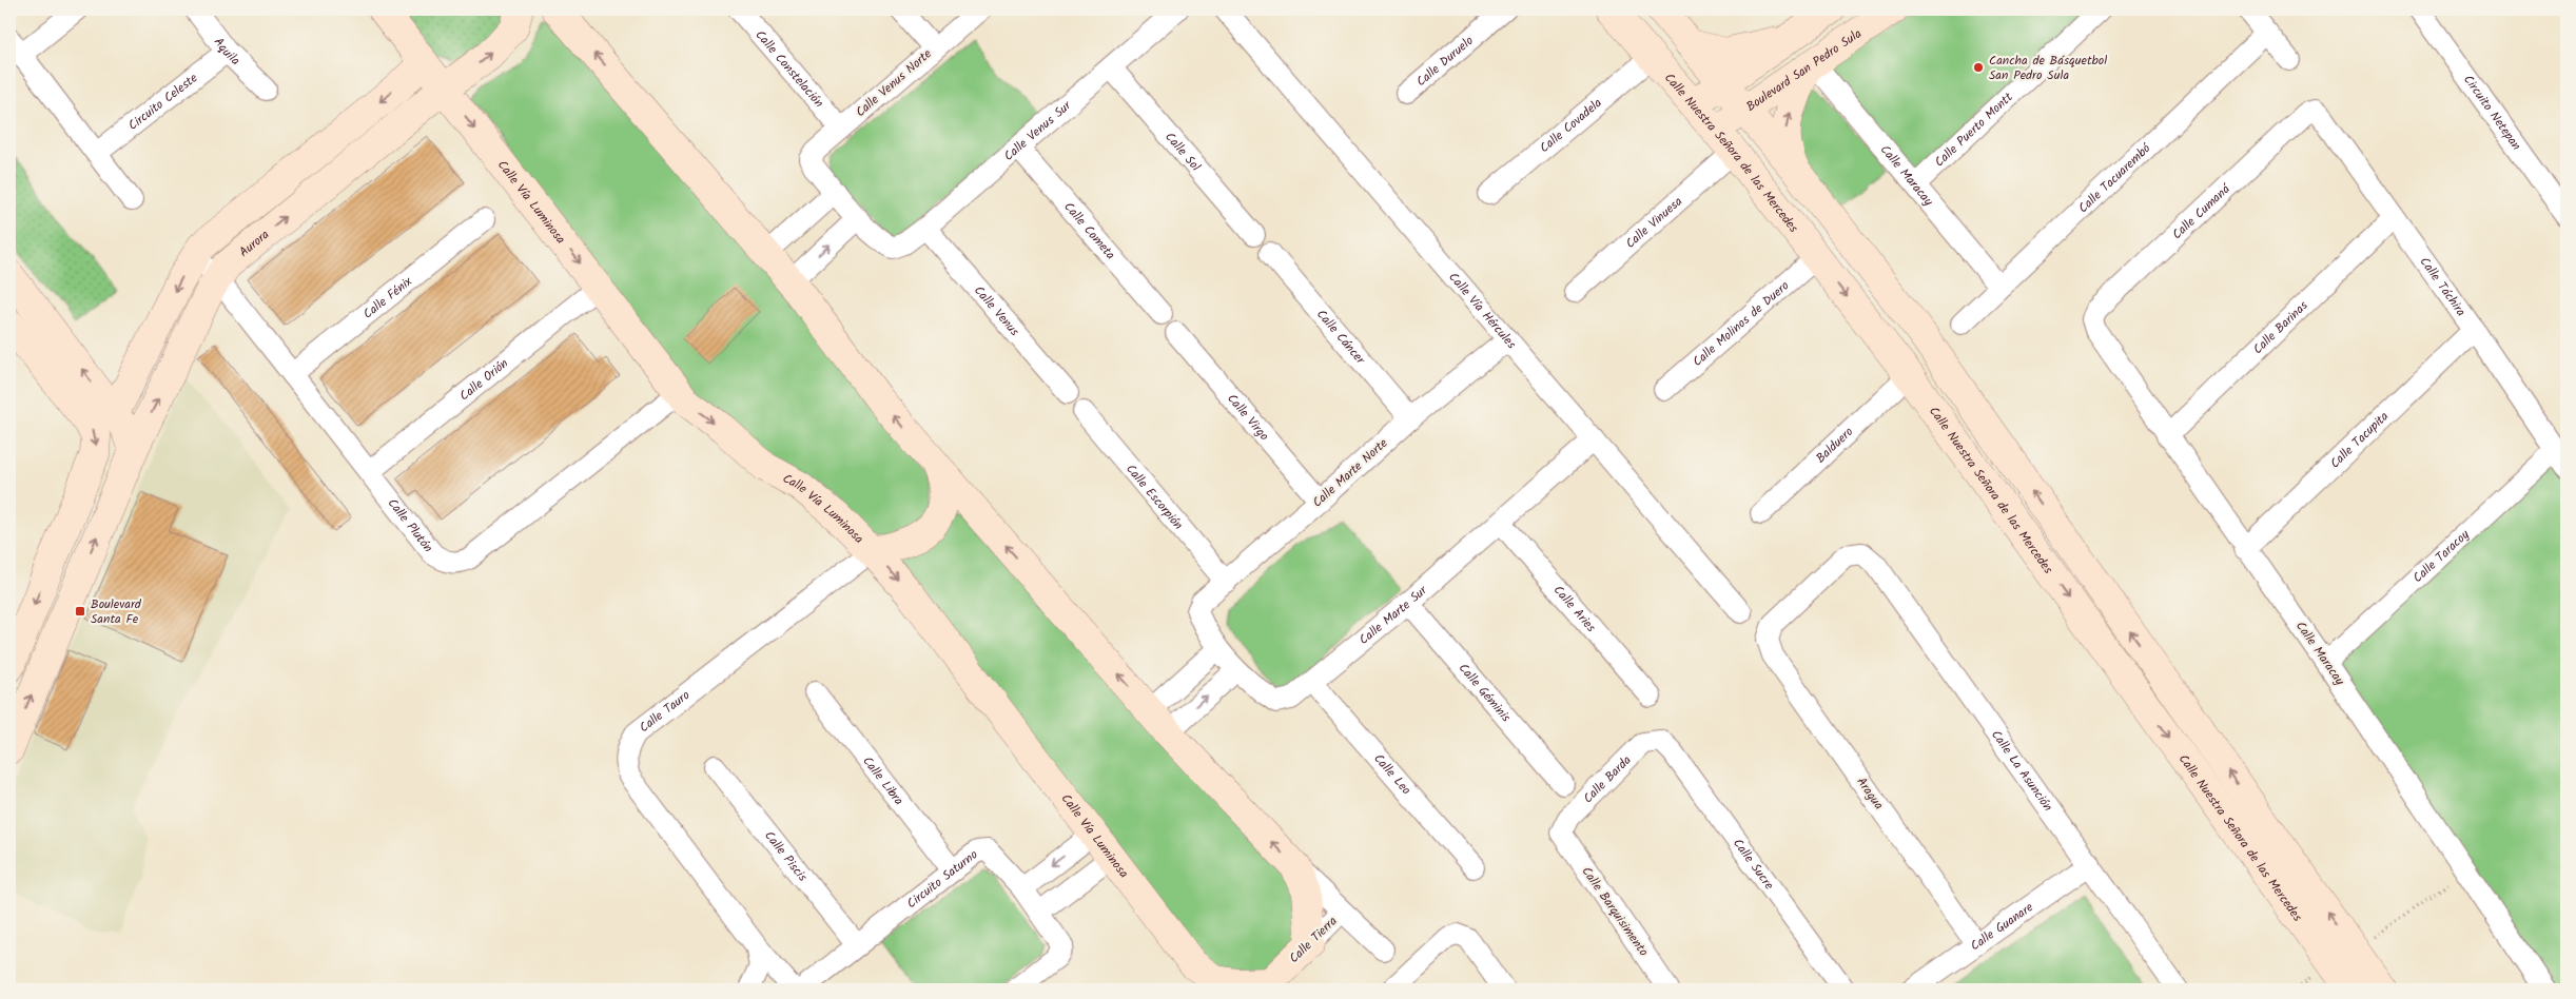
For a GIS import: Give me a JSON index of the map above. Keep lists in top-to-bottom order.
{
  "streets": {
    "street": [
      "Aquila",
      "Calle Duruelo",
      "Calle Constelación",
      "Boulevard San Pedro Sula",
      "Calle Venus Norte",
      "Circuito Celeste",
      "Circuito Netepan",
      "Calle Covadela",
      "Calle Puerto Montt",
      "Calle Venus Sur",
      "Calle Sol",
      "Calle Nuestra Señora de las Mercedes",
      "Calle Maracay",
      "Calle Tacuarembó",
      "Calle Vía Luminosa",
      "Calle Cumaná",
      "Calle Vinuesa",
      "Calle Cometa",
      "Aurora",
      "Calle Táchira",
      "Calle Fénix",
      "Calle Venus",
      "Calle Vía Hércules",
      "Calle Molinos de Duero",
      "Calle Barinas",
      "Calle Cáncer",
      "Calle Orión",
      "Calle Virgo",
      "Calle Tacupita",
      "Balduero",
      "Calle Marte Norte",
      "Calle Escorpión",
      "Calle Plutón",
      "Calle Taracoy",
      "Calle Aries",
      "Calle Marte Sur",
      "Calle Géminis",
      "Calle Tauro",
      "Calle La Asunción",
      "Calle Leo",
      "Calle Barda",
      "Calle Libra",
      "Aragua",
      "Calle Piscis",
      "Calle Sucre",
      "Circuito Saturno",
      "Calle Barquisimento",
      "Calle Guanare",
      "Calle Tierra"
    ]
  },
  "crossings": [
    ["Aquila", "Circuito Celeste"],
    ["Calle Constelación", "Calle Venus Norte"],
    ["Boulevard San Pedro Sula", "Calle Nuestra Señora de las Mercedes"],
    ["Boulevard San Pedro Sula", "Calle Maracay"],
    ["Boulevard San Pedro Sula", "Calle Vinuesa"],
    ["Calle Covadela", "Calle Nuestra Señora de las Mercedes"],
    ["Calle Puerto Montt", "Calle Maracay"],
    ["Calle Venus Sur", "Calle Sol"],
    ["Calle Venus Sur", "Calle Cometa"],
    ["Calle Venus Sur", "Calle Venus"],
    ["Calle Nuestra Señora de las Mercedes", "Calle Vinuesa"],
    ["Calle Nuestra Señora de las Mercedes", "Calle Molinos de Duero"],
    ["Calle Nuestra Señora de las Mercedes", "Balduero"],
    ["Calle Maracay", "Calle Tacuarembó"],
    ["Calle Maracay", "Calle Cumaná"],
    ["Calle Maracay", "Calle Barinas"],
    ["Calle Maracay", "Calle Tacupita"],
    ["Calle Maracay", "Calle Taracoy"],
    ["Calle Vía Luminosa", "Aurora"],
    ["Calle Vía Luminosa", "Calle Orión"],
    ["Calle Vía Luminosa", "Calle Plutón"],
    ["Calle Vía Luminosa", "Calle Tauro"],
    ["Calle Vía Luminosa", "Calle Tierra"],
    ["Calle Cumaná", "Calle Táchira"],
    ["Aurora", "Calle Plutón"],
    ["Calle Táchira", "Calle Barinas"],
    ["Calle Táchira", "Calle Tacupita"],
    ["Calle Táchira", "Calle Taracoy"],
    ["Calle Fénix", "Calle Plutón"],
    ["Calle Vía Hércules", "Calle Marte Norte"],
    ["Calle Vía Hércules", "Calle Marte Sur"],
    ["Calle Cáncer", "Calle Marte Norte"],
    ["Calle Orión", "Calle Plutón"],
    ["Calle Virgo", "Calle Marte Norte"],
    ["Calle Marte Norte", "Calle Escorpión"],
    ["Calle Marte Norte", "Calle Marte Sur"],
    ["Calle Aries", "Calle Marte Sur"],
    ["Calle Marte Sur", "Calle Géminis"],
    ["Calle Marte Sur", "Calle Leo"],
    ["Calle La Asunción", "Aragua"],
    ["Calle La Asunción", "Calle Guanare"],
    ["Calle Barda", "Calle Sucre"],
    ["Calle Barda", "Calle Barquisimento"],
    ["Calle Libra", "Circuito Saturno"],
    ["Aragua", "Calle Guanare"],
    ["Calle Piscis", "Circuito Saturno"]
  ],
  "places": {
    "other": ["Cancha de Básquetbol San Pedro Sula"],
    "transit": ["Boulevard Santa Fe"]
  }
}
